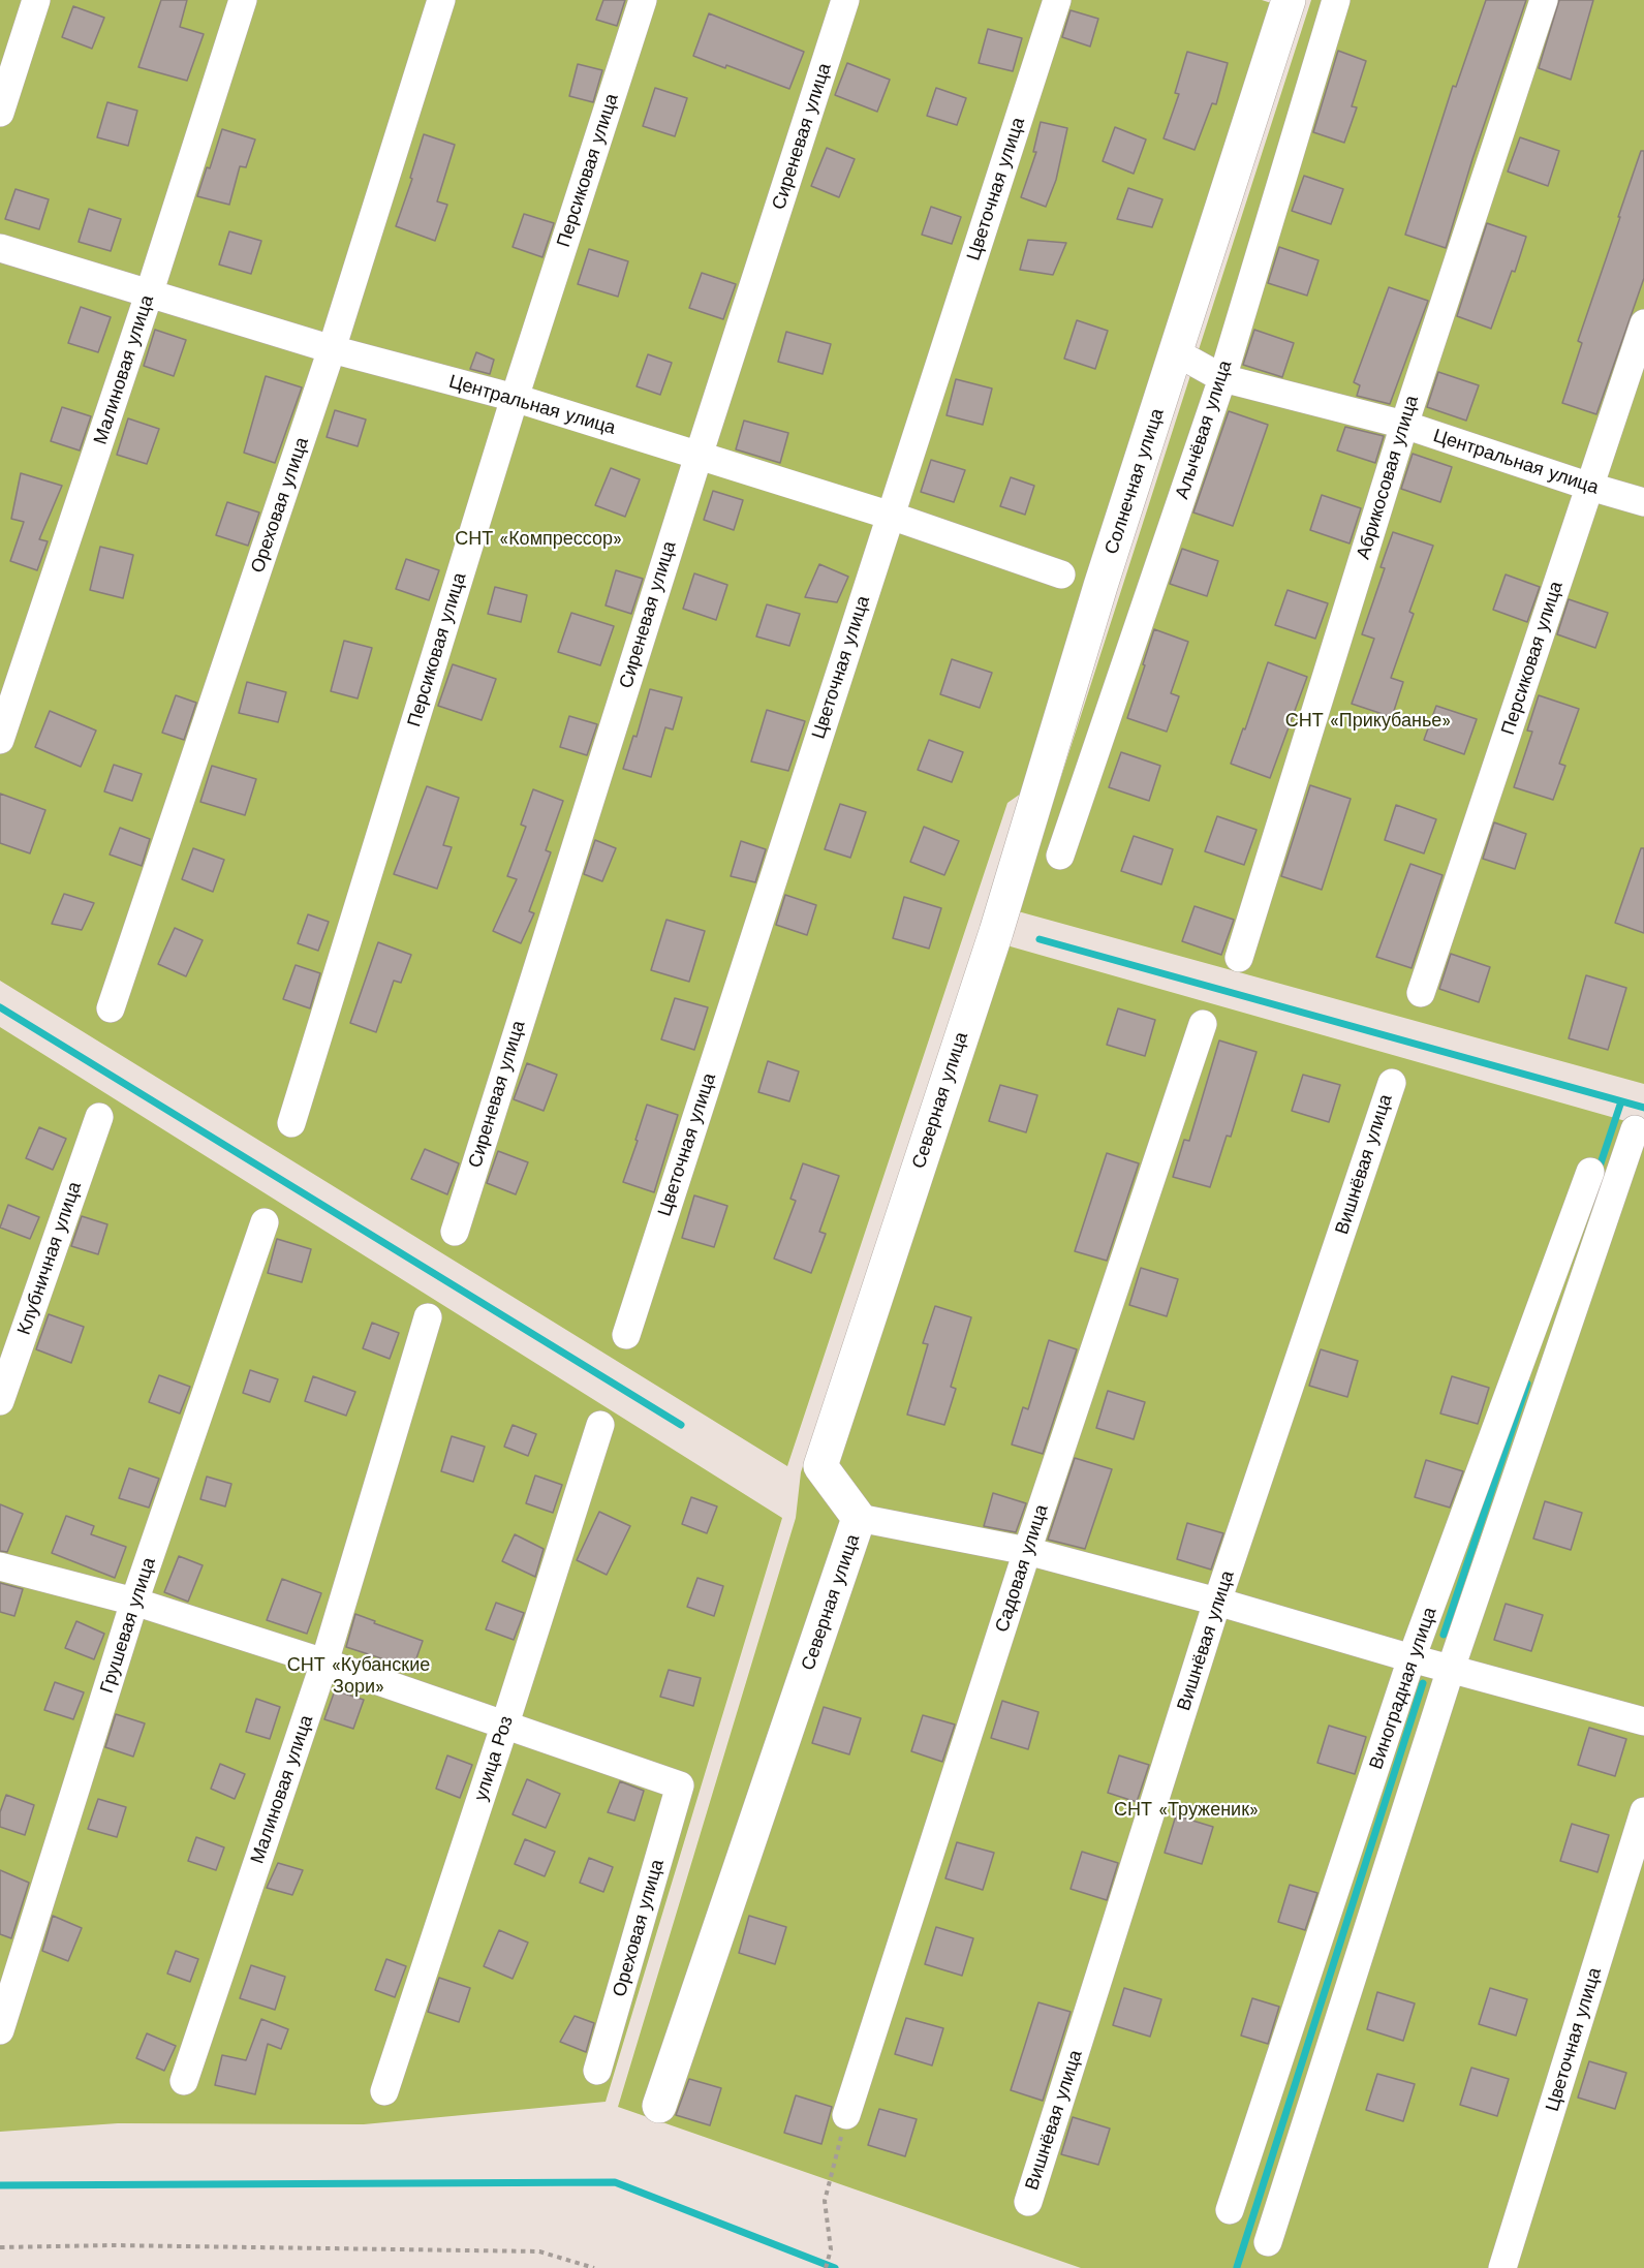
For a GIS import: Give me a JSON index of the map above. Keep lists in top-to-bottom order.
{
  "streets": {
    "street": [
      "Сиреневая улица",
      "Персиковая улица",
      "Цветочная улица",
      "Малиновая улица",
      "Центральная улица",
      "Алычёвая улица",
      "Абрикосовая улица",
      "Солнечная улица",
      "Ореховая улица",
      "Северная улица",
      "Вишнёвая улица",
      "Клубничная улица",
      "Садовая улица",
      "Грушевая улица",
      "Виноградная улица",
      "улица Роз"
    ]
  },
  "crossings": [
    ["Сиреневая улица", "Центральная улица"],
    ["Персиковая улица", "Центральная улица"],
    ["Цветочная улица", "Центральная улица"],
    ["Малиновая улица", "Центральная улица"],
    ["Центральная улица", "Алычёвая улица"],
    ["Центральная улица", "Абрикосовая улица"],
    ["Центральная улица", "Солнечная улица"],
    ["Центральная улица", "Ореховая улица"],
    ["Солнечная улица", "Северная улица"],
    ["Ореховая улица", "улица Роз"]
  ],
  "parks": [
    "СНТ «Компрессор»",
    "СНТ «Прикубанье»",
    "СНТ «Кубанские Зори»",
    "СНТ «Труженик»"
  ]
}
